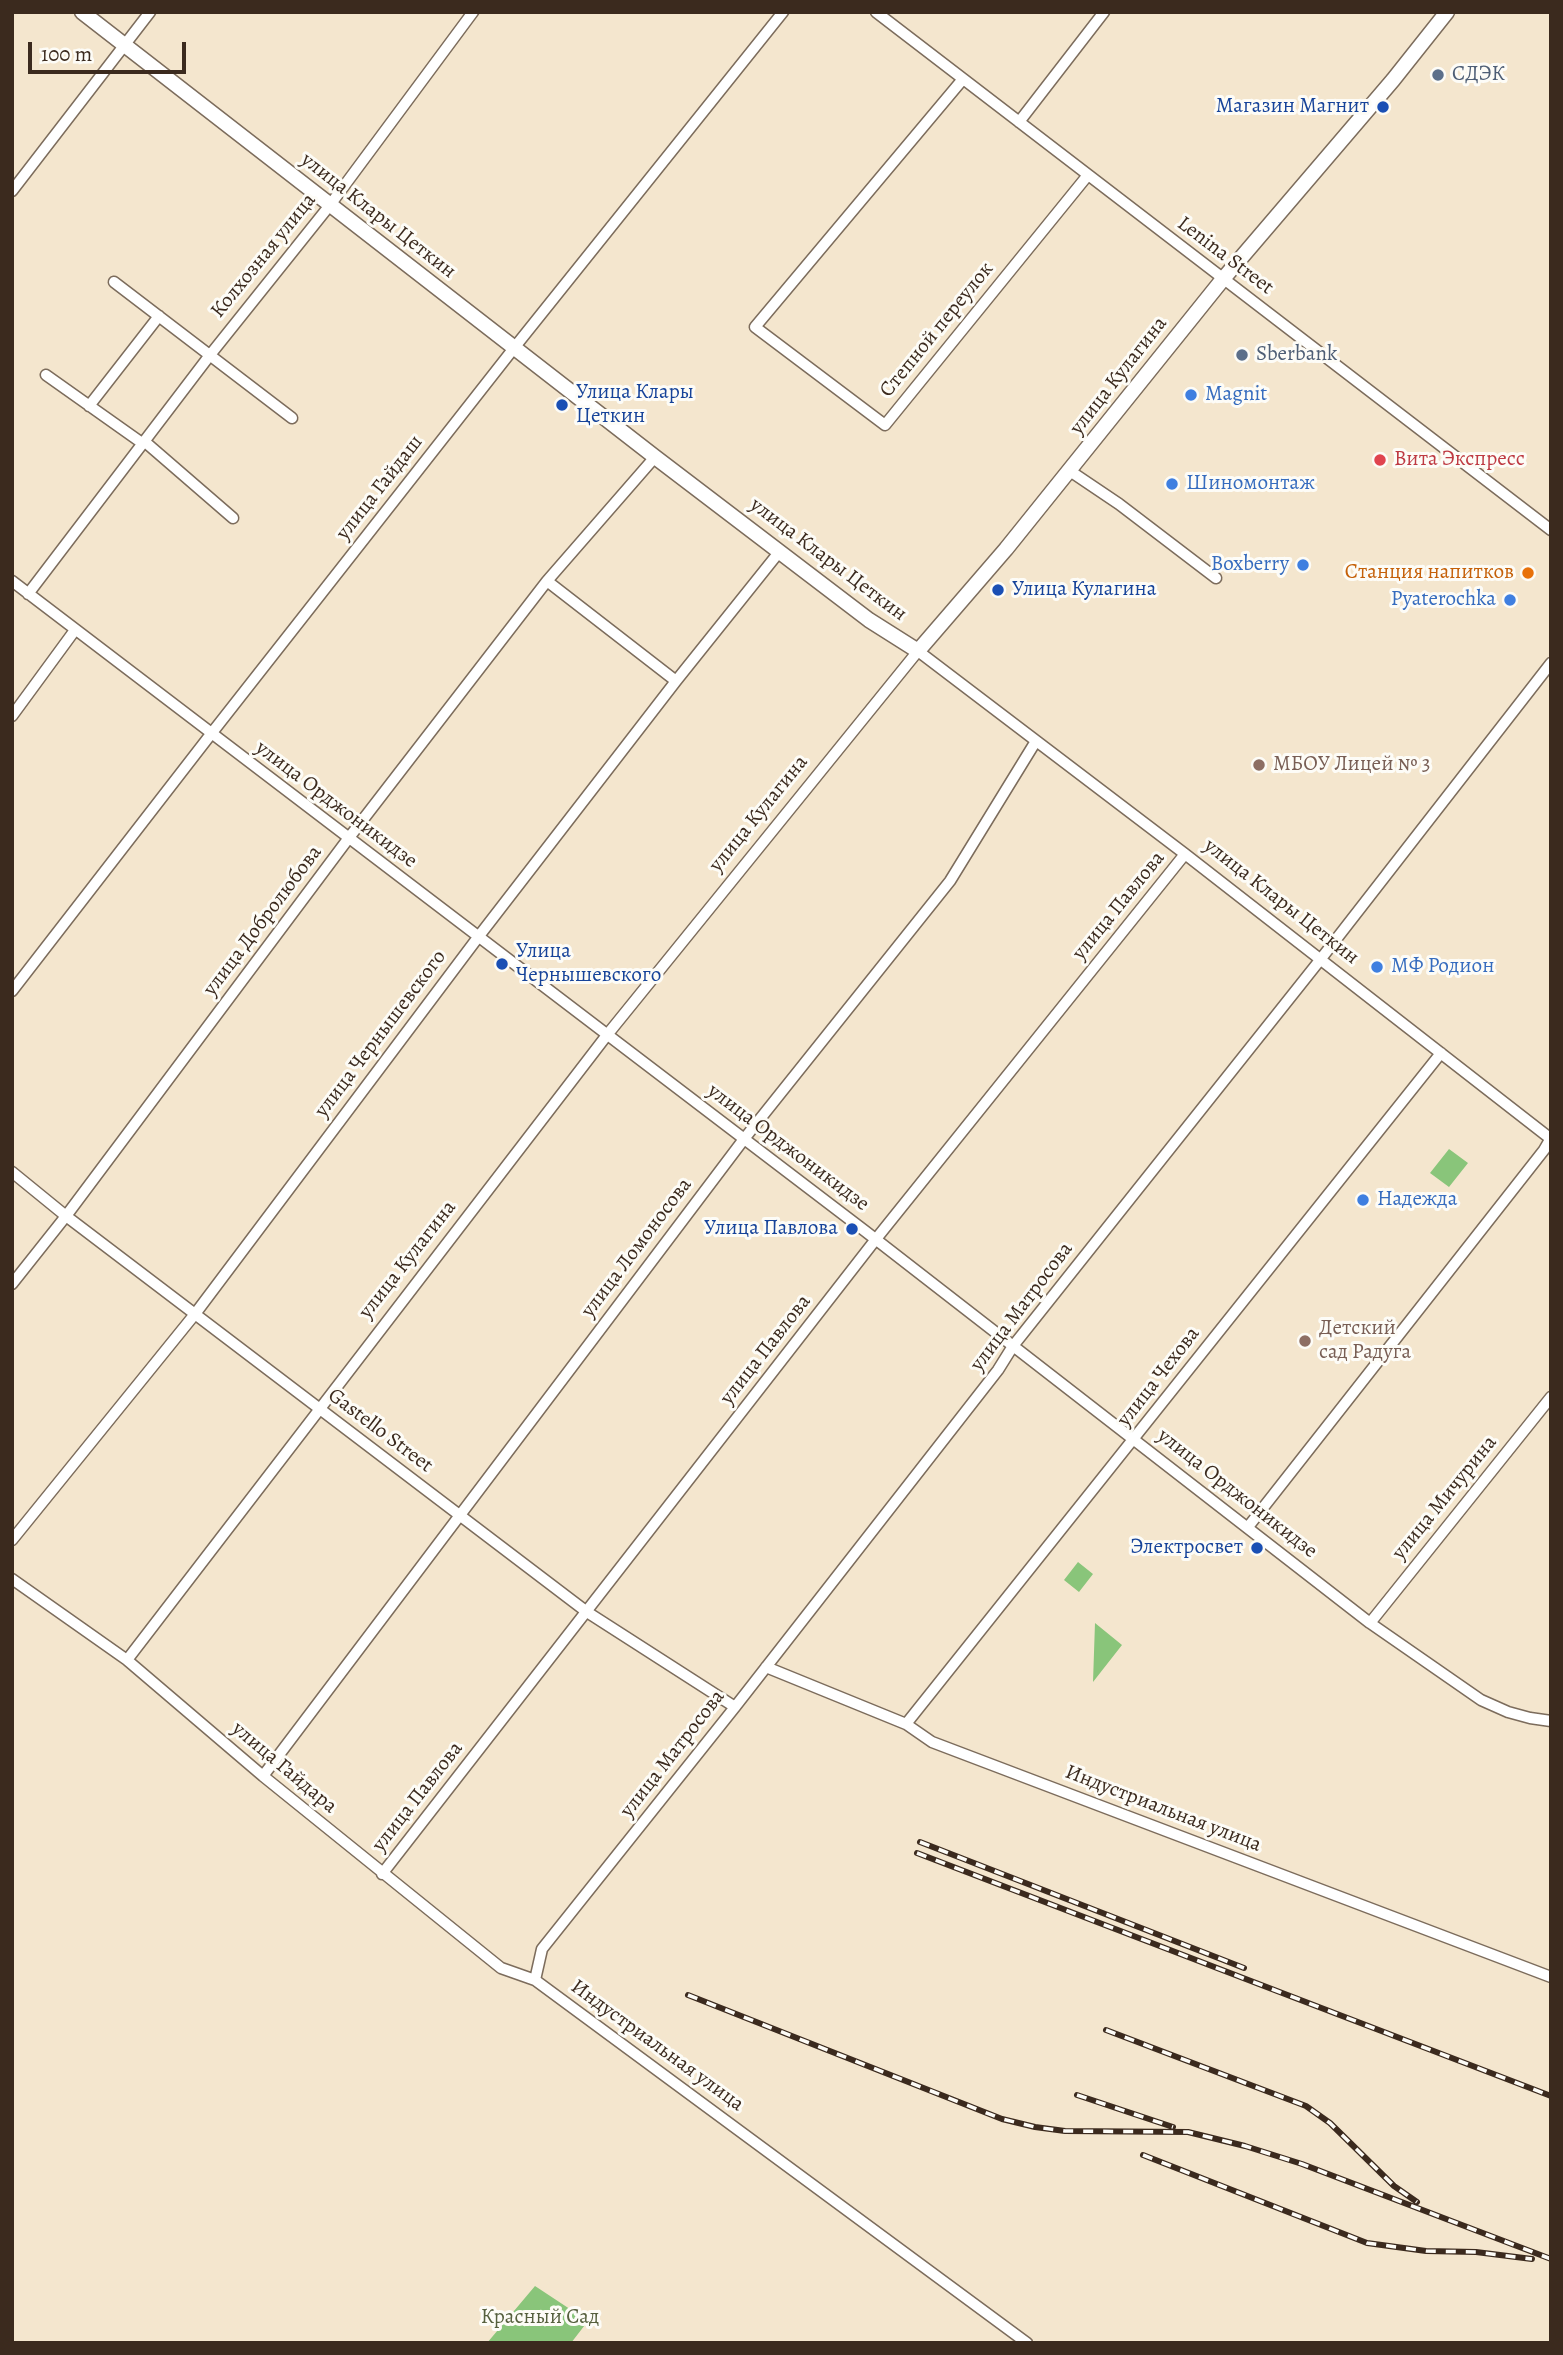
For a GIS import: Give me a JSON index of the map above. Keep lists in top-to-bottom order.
{
  "streets": {
    "main road": ["улица Клары Цеткин", "улица Кулагина"],
    "street": [
      "Колхозная улица",
      "Lenina Street",
      "Степной переулок",
      "улица Гайдаш",
      "улица Орджоникидзе",
      "улица Павлова",
      "улица Добролюбова",
      "улица Чернышевского",
      "улица Ломоносова",
      "улица Матросова",
      "улица Чехова",
      "Gastello Street",
      "улица Мичурина",
      "улица Гайдара",
      "Индустриальная улица"
    ]
  },
  "crossings": [
    ["улица Клары Цеткин", "Колхозная улица"],
    ["улица Клары Цеткин", "улица Кулагина"],
    ["улица Клары Цеткин", "улица Гайдаш"],
    ["улица Клары Цеткин", "улица Павлова"],
    ["улица Клары Цеткин", "улица Добролюбова"],
    ["улица Клары Цеткин", "улица Чернышевского"],
    ["улица Клары Цеткин", "улица Ломоносова"],
    ["улица Клары Цеткин", "улица Матросова"],
    ["улица Клары Цеткин", "улица Чехова"],
    ["Колхозная улица", "улица Орджоникидзе"],
    ["Lenina Street", "Степной переулок"],
    ["Lenina Street", "улица Кулагина"],
    ["улица Кулагина", "улица Орджоникидзе"],
    ["улица Кулагина", "Gastello Street"],
    ["улица Кулагина", "улица Гайдара"],
    ["улица Гайдаш", "улица Орджоникидзе"],
    ["улица Орджоникидзе", "улица Павлова"],
    ["улица Орджоникидзе", "улица Добролюбова"],
    ["улица Орджоникидзе", "улица Чернышевского"],
    ["улица Орджоникидзе", "улица Ломоносова"],
    ["улица Орджоникидзе", "улица Матросова"],
    ["улица Орджоникидзе", "улица Чехова"],
    ["улица Орджоникидзе", "улица Мичурина"],
    ["улица Павлова", "Gastello Street"],
    ["улица Павлова", "улица Гайдара"],
    ["улица Добролюбова", "Gastello Street"],
    ["улица Чернышевского", "Gastello Street"],
    ["улица Ломоносова", "Gastello Street"],
    ["улица Ломоносова", "улица Гайдара"],
    ["улица Матросова", "Gastello Street"],
    ["улица Матросова", "улица Гайдара"],
    ["улица Матросова", "Индустриальная улица"],
    ["улица Чехова", "Индустриальная улица"],
    ["улица Гайдара", "Индустриальная улица"]
  ],
  "parks": ["Красный Сад"],
  "places": [
    "СДЭК",
    "Магазин Магнит",
    "Sberbank",
    "Magnit",
    "Улица Клары Цеткин",
    "Вита Экспресс",
    "Шиномонтаж",
    "Boxberry",
    "Станция напитков",
    "Улица Кулагина",
    "Pyaterochka",
    "МБОУ Лицей № 3",
    "Улица Чернышевского",
    "МФ Родион",
    "Надежда",
    "Улица Павлова",
    "Детский сад Радуга",
    "Электросвет"
  ],
  "scale_bar": "100 m"
}
